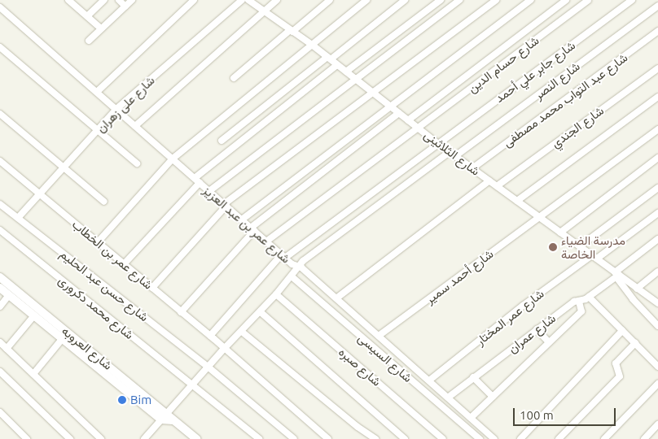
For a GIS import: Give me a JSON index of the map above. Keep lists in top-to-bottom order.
{
  "streets": {
    "street": [
      "شارع حسام الدين",
      "شارع جابر علي أحمد",
      "شارع النصر",
      "شارع عبد التواب محمد مصطفى",
      "شارع على زهران",
      "شارع الجندي",
      "شارع الثلاثينى",
      "شارع عمر بن عبد العزيز",
      "شارع عمر بن الخطاب",
      "شارع أحمد سمير",
      "شارع حسن عبد الحليم",
      "شارع محمد دكرورى",
      "شارع عمر المختار",
      "شارع عمران",
      "شارع العروبه",
      "شارع السيسى",
      "شارع صبره"
    ]
  },
  "crossings": [
    ["شارع حسام الدين", "شارع الثلاثينى"],
    ["شارع حسام الدين", "شارع عمر بن عبد العزيز"],
    ["شارع جابر علي أحمد", "شارع الثلاثينى"],
    ["شارع جابر علي أحمد", "شارع عمر بن عبد العزيز"],
    ["شارع جابر علي أحمد", "شارع عمر بن الخطاب"],
    ["شارع النصر", "شارع الثلاثينى"],
    ["شارع النصر", "شارع عمر بن عبد العزيز"],
    ["شارع النصر", "شارع عمر بن الخطاب"],
    ["شارع النصر", "شارع حسن عبد الحليم"],
    ["شارع النصر", "شارع محمد دكرورى"],
    ["شارع النصر", "شارع العروبه"],
    ["شارع النصر", "شارع السيسى"],
    ["شارع النصر", "شارع صبره"],
    ["شارع عبد التواب محمد مصطفى", "شارع الثلاثينى"],
    ["شارع على زهران", "شارع عمر بن عبد العزيز"],
    ["شارع على زهران", "شارع عمر بن الخطاب"],
    ["شارع على زهران", "شارع حسن عبد الحليم"],
    ["شارع الجندي", "شارع الثلاثينى"],
    ["شارع الثلاثينى", "شارع أحمد سمير"],
    ["شارع الثلاثينى", "شارع عمر المختار"],
    ["شارع الثلاثينى", "شارع عمران"],
    ["شارع عمر بن عبد العزيز", "شارع أحمد سمير"],
    ["شارع عمر بن عبد العزيز", "شارع عمر المختار"],
    ["شارع عمر بن عبد العزيز", "شارع عمران"]
  ],
  "places": ["مدرسة الضياء الخاصة", "Bim"],
  "scale_bar": "100 m"
}
